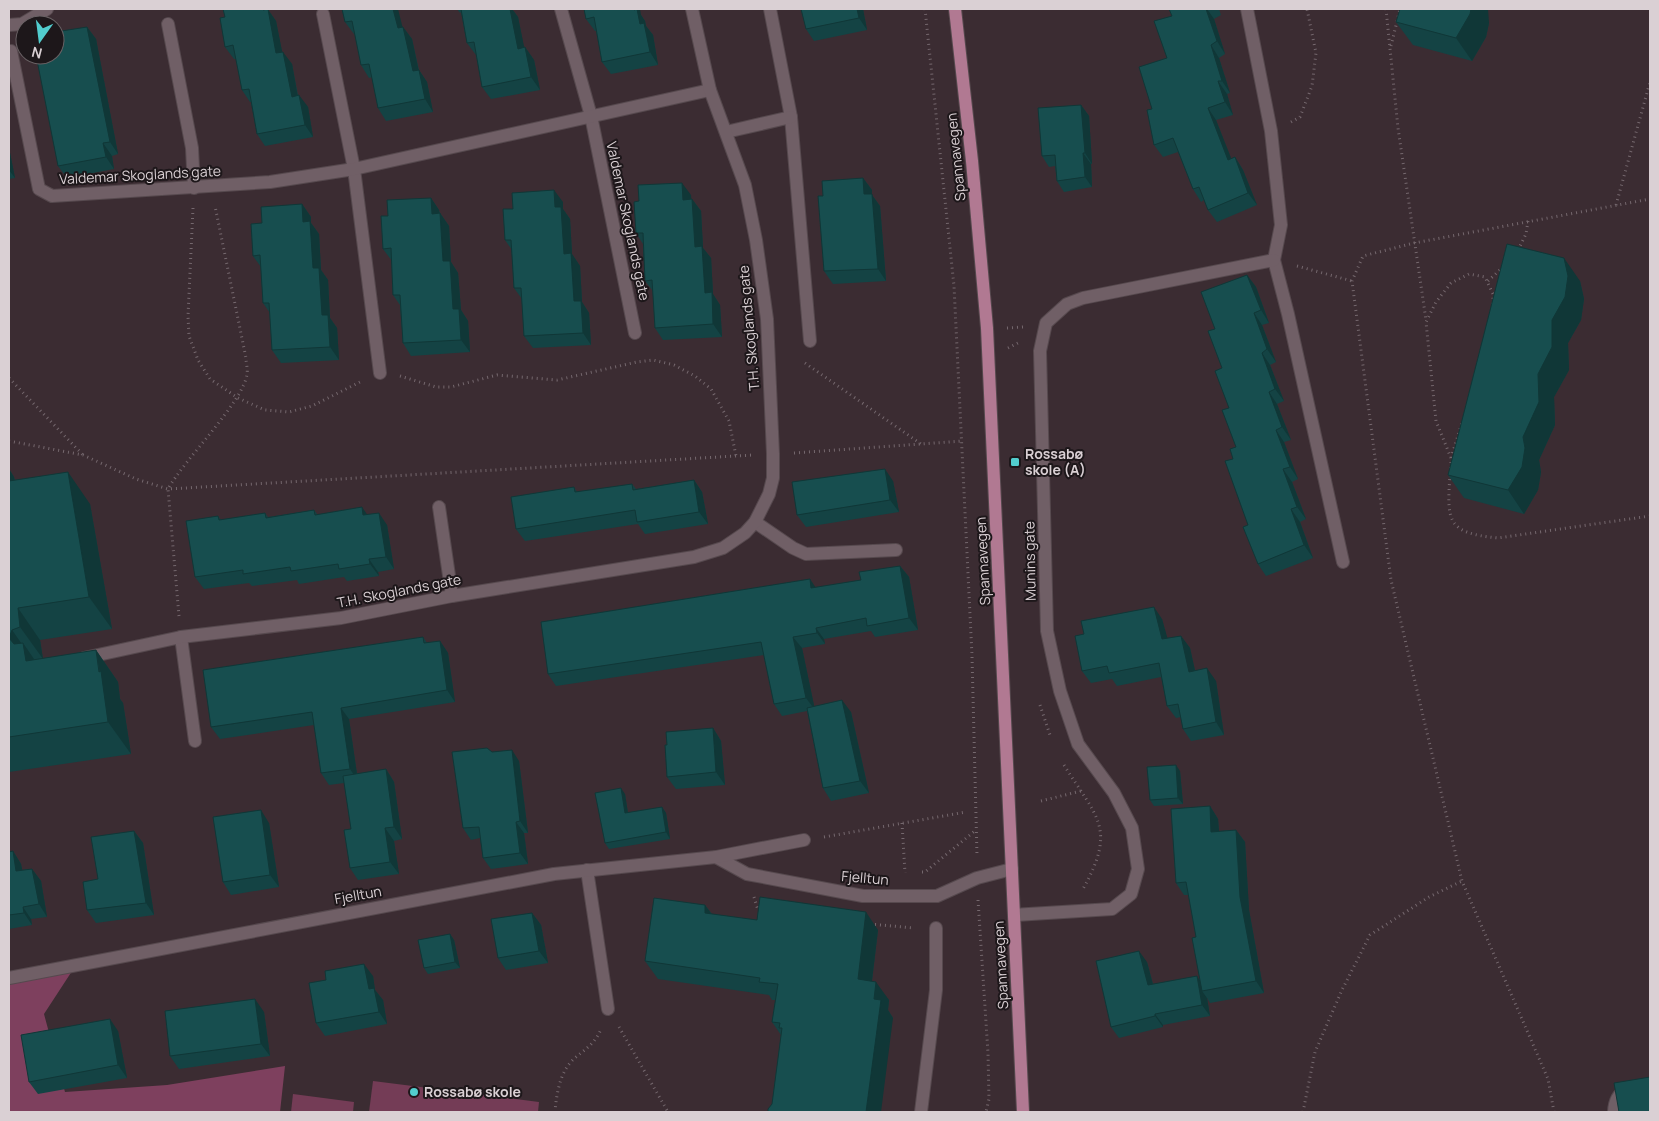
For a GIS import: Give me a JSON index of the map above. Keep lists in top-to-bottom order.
{
  "streets": {
    "main road": ["Spannavegen"],
    "street": [
      "Valdemar Skoglands gate",
      "T.H. Skoglands gate",
      "Munins gate",
      "Fjelltun"
    ]
  },
  "crossings": [
    ["Spannavegen", "Munins gate"],
    ["Spannavegen", "Fjelltun"],
    ["Valdemar Skoglands gate", "T.H. Skoglands gate"]
  ],
  "places": {
    "transit": ["Rossabø skole (A)"],
    "other": ["Rossabø skole"]
  },
  "north": "bottom"
}
